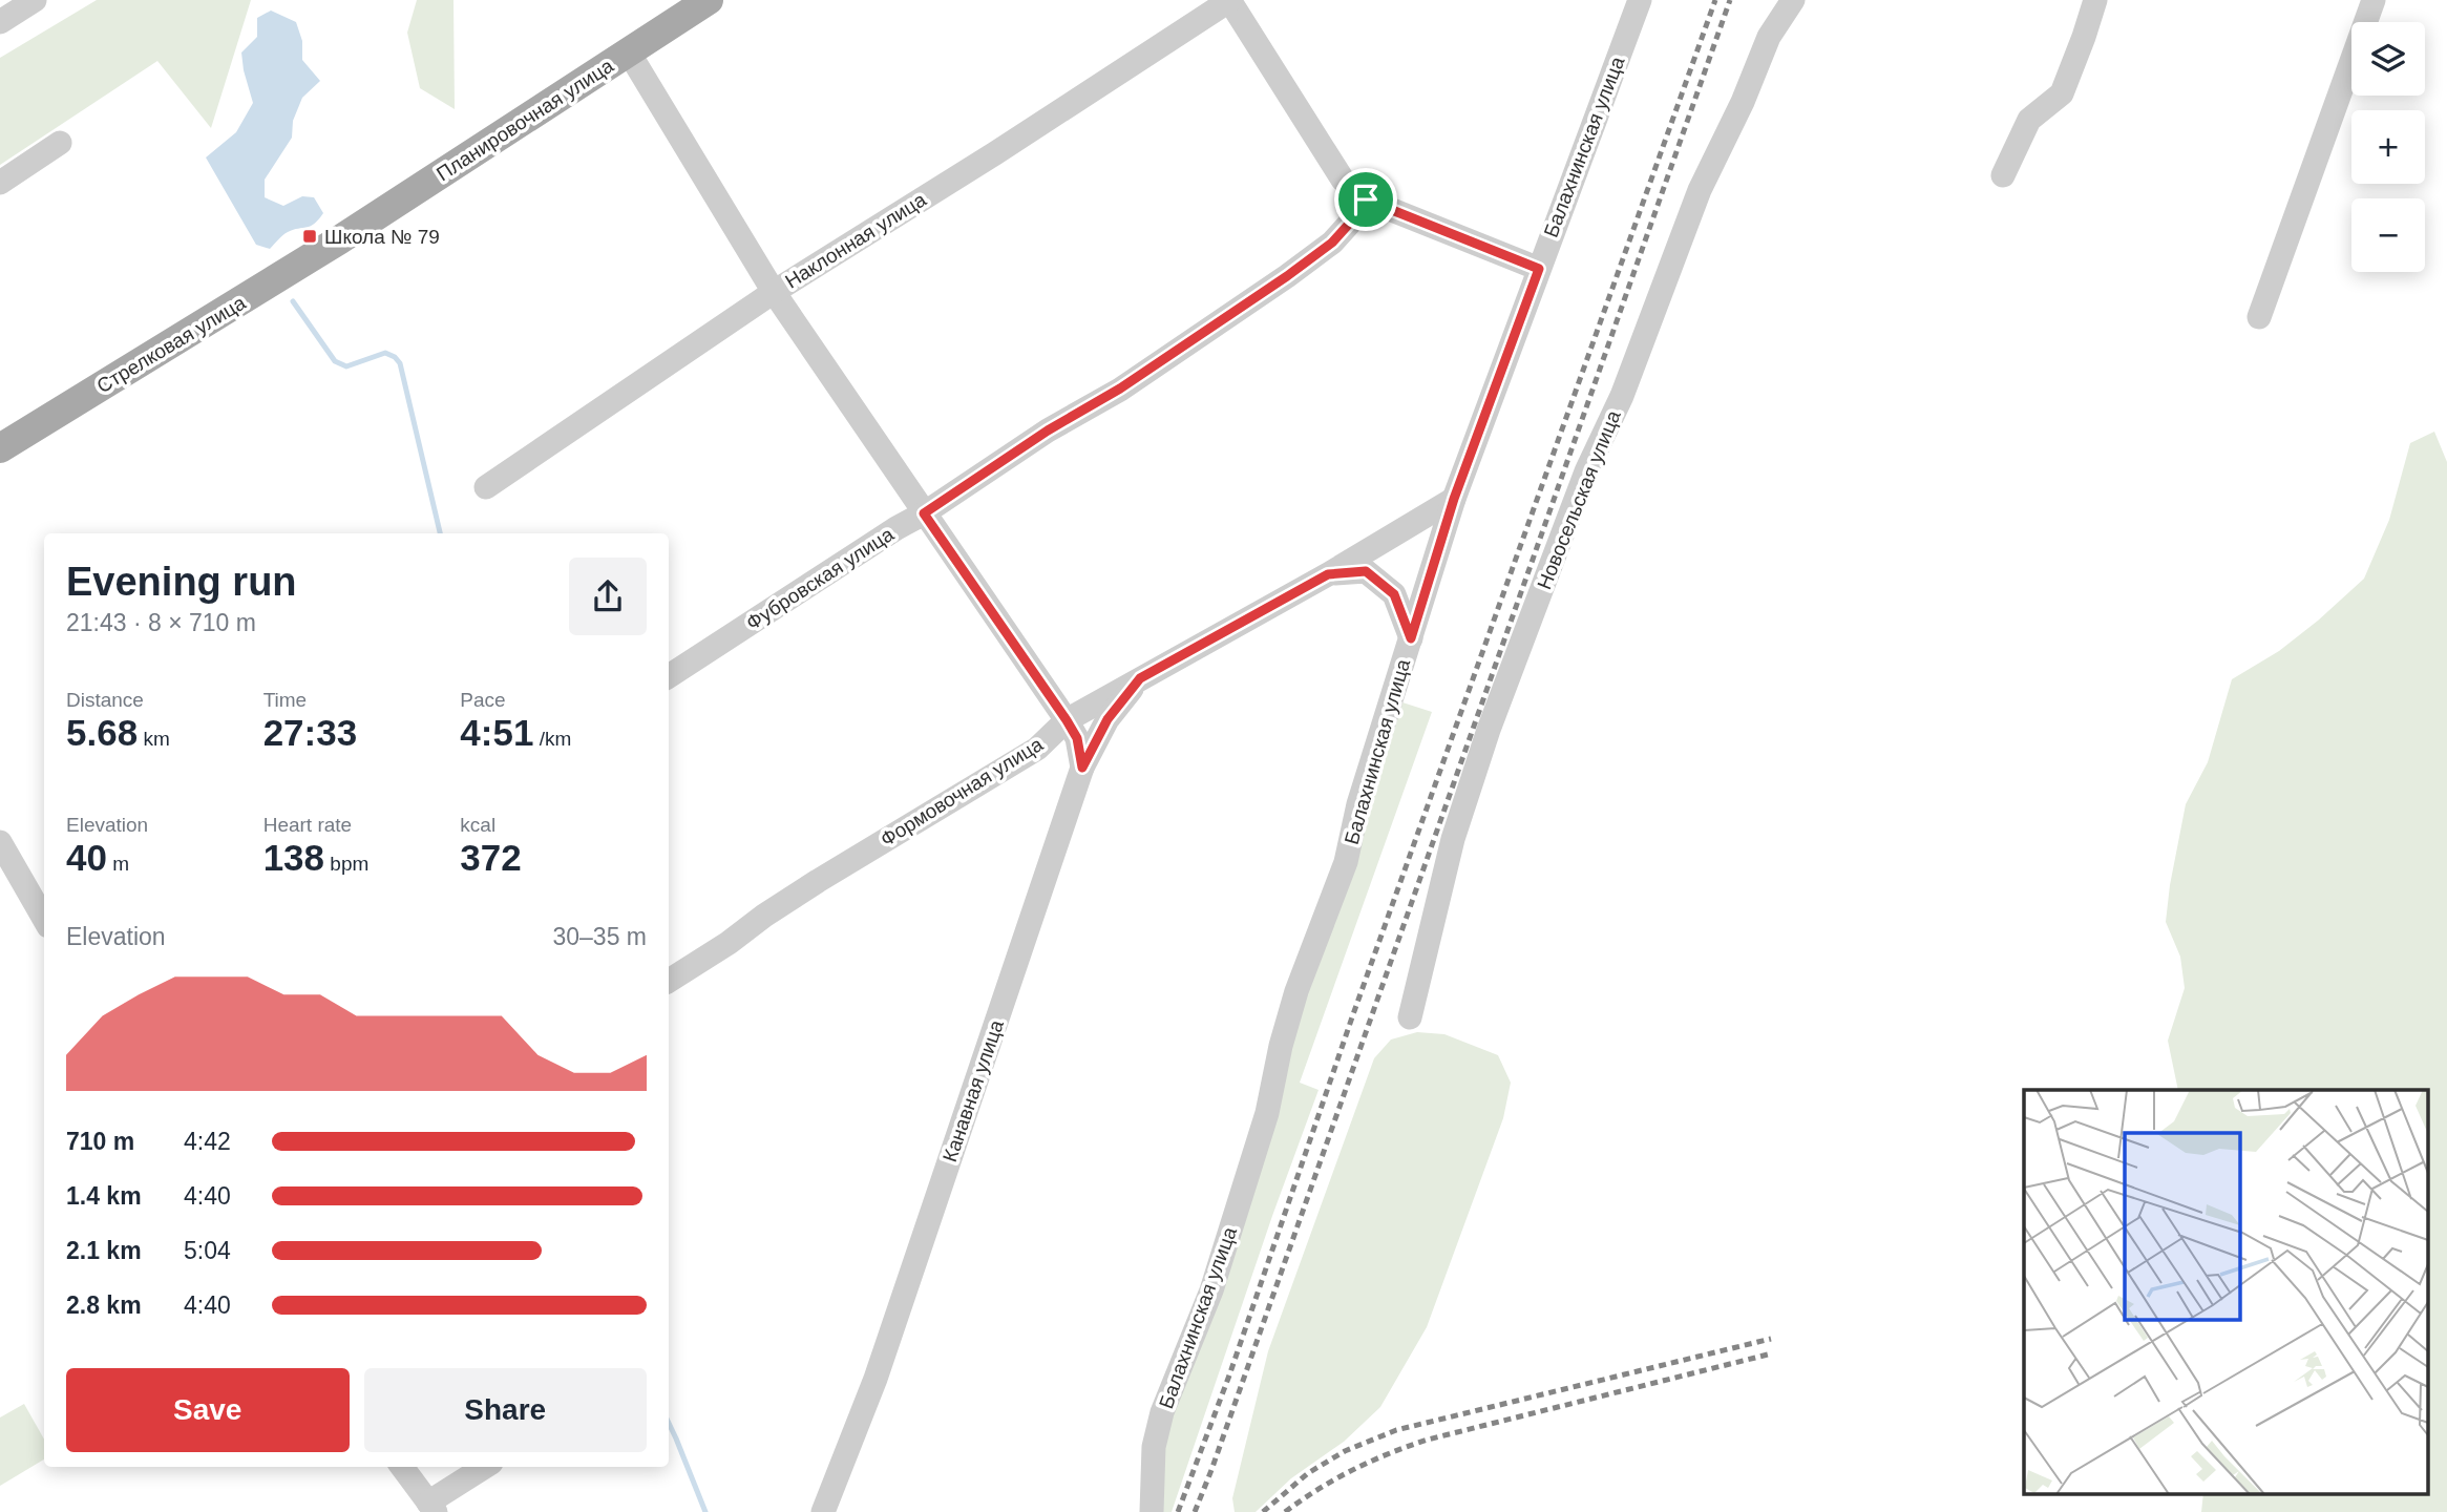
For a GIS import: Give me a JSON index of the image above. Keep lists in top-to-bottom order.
{
  "streets": {
    "main road": ["Планировочная улица", "Стрелковая улица"],
    "street": [
      "Балахнинская улица",
      "Наклонная улица",
      "Новосельская улица",
      "Фубровская улица",
      "Формовочная улица",
      "Канавная улица"
    ]
  },
  "crossings": [
    ["Планировочная улица", "Стрелковая улица"],
    ["Балахнинская улица", "Формовочная улица"],
    ["Формовочная улица", "Канавная улица"]
  ],
  "places": {
    "transit": ["Школа № 79"]
  },
  "page": {
    "map_buttons": ["+", "−"],
    "heading": ["Evening run", "21:43 · 8 × 710 m"],
    "stats": [
      ["Distance", "5.68 km"],
      ["Time", "27:33"],
      ["Pace", "4:51 /km"],
      ["Elevation", "40 m"],
      ["Heart rate", "138 bpm"],
      ["kcal", "372"]
    ],
    "chart": ["Elevation", "30–35 m"],
    "list": [
      {
        "name": "710 m",
        "note": "4:42"
      },
      {
        "name": "1.4 km",
        "note": "4:40"
      },
      {
        "name": "2.1 km",
        "note": "5:04"
      },
      {
        "name": "2.8 km",
        "note": "4:40"
      }
    ],
    "buttons": ["Save", "Share"]
  }
}
